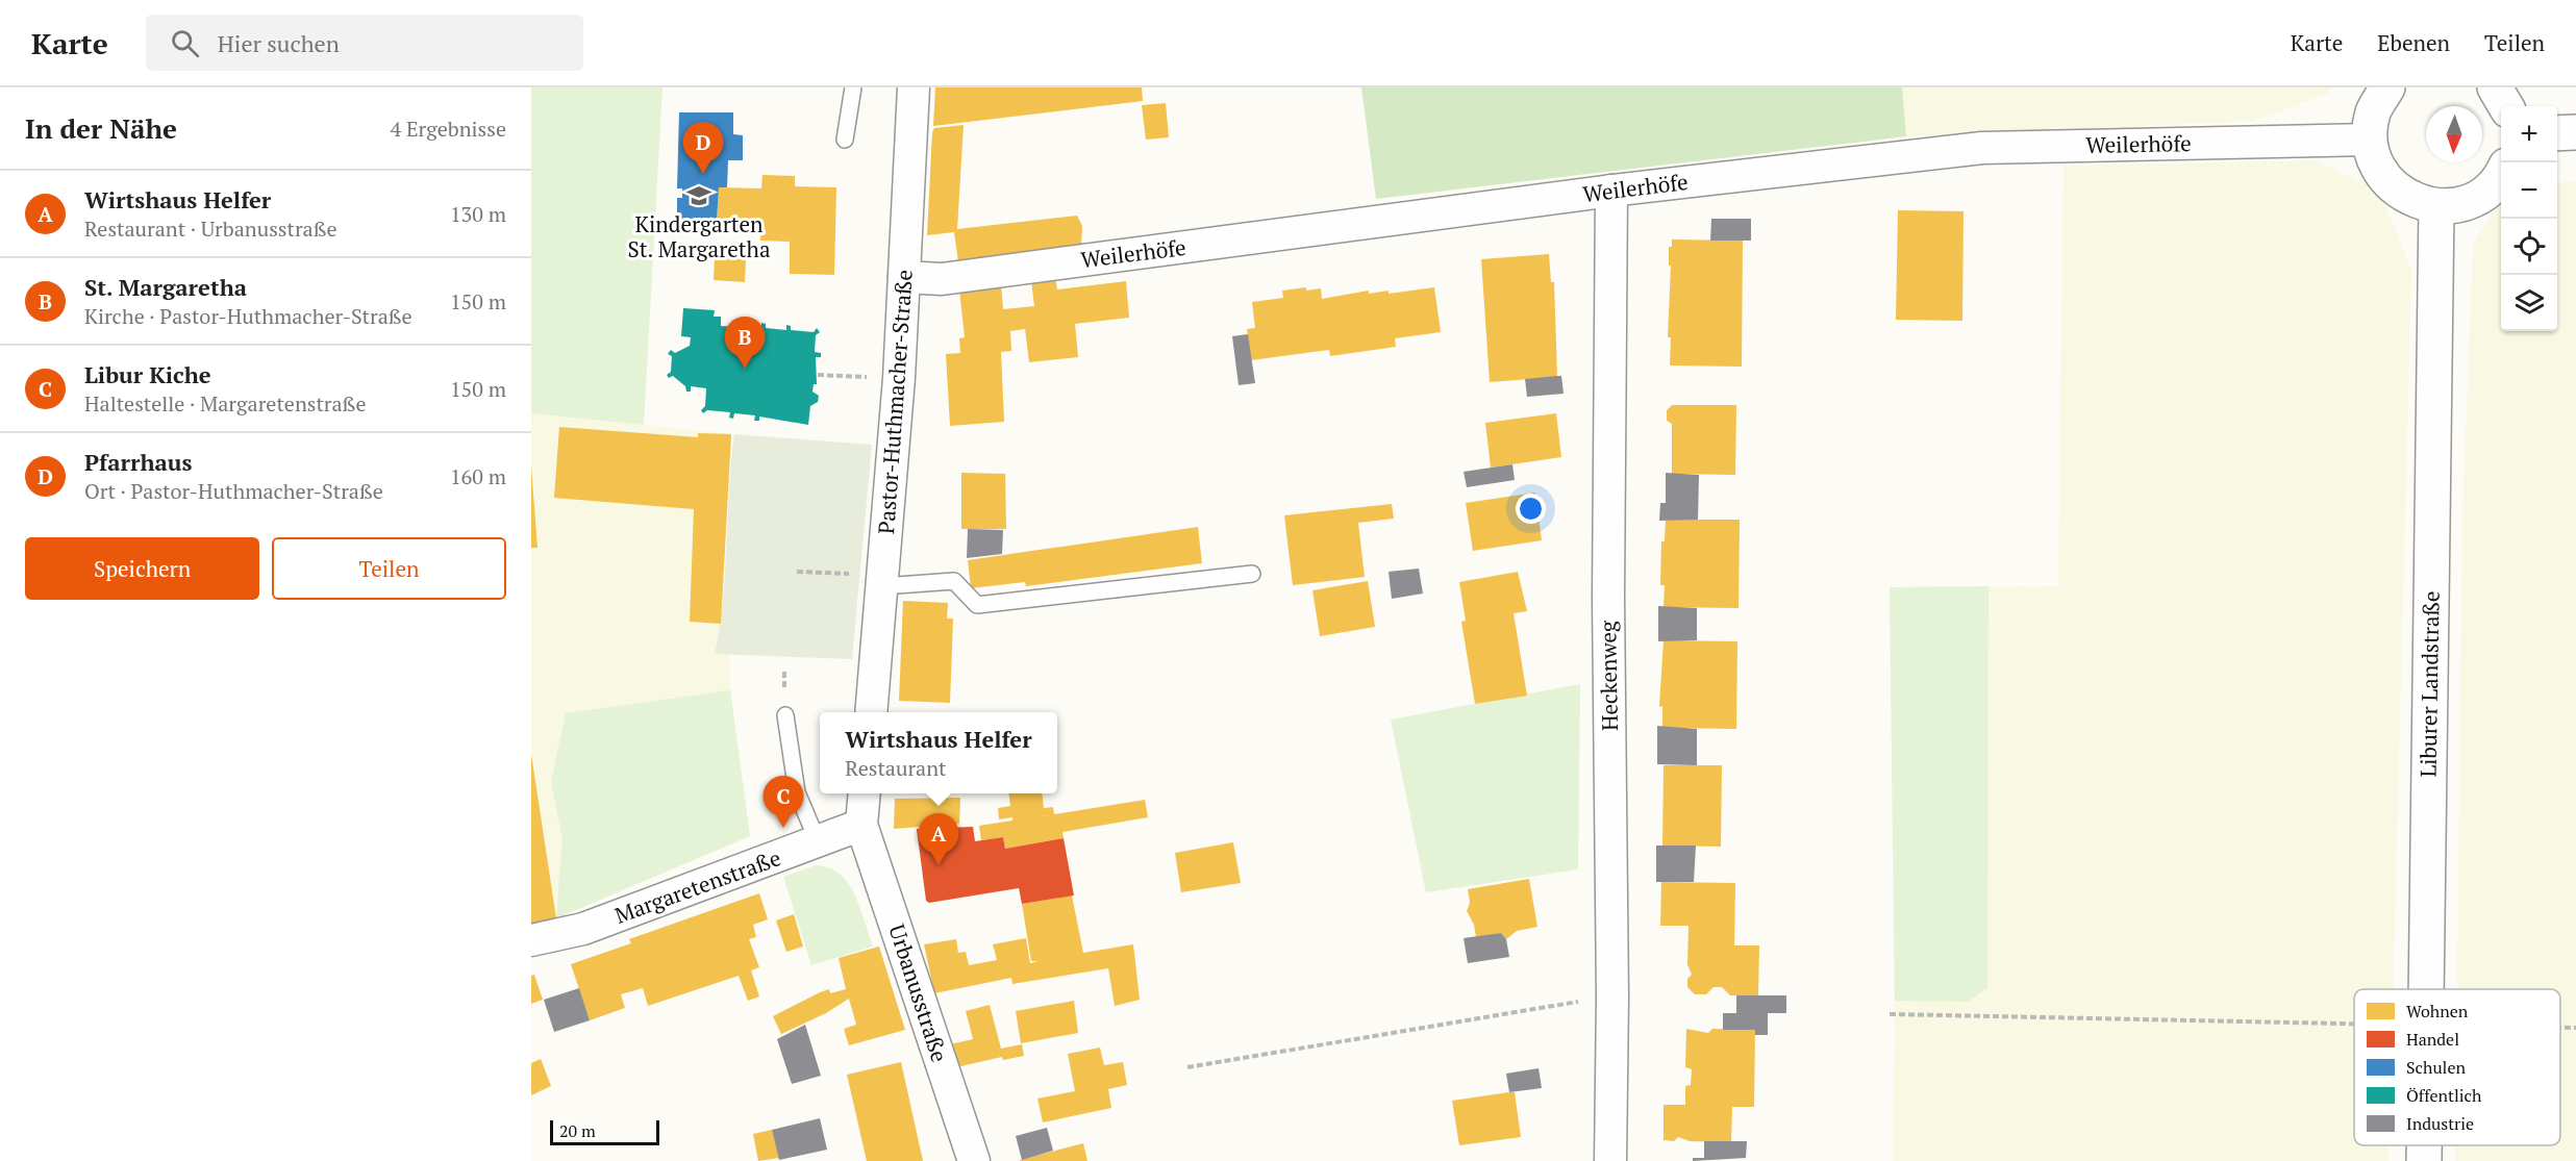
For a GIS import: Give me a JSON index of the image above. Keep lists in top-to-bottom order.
{
  "streets": {
    "street": [
      "Weilerhöfe",
      "Pastor-Huthmacher-Straße",
      "Heckenweg",
      "Liburer Landstraße",
      "Margaretenstraße",
      "Urbanusstraße"
    ]
  },
  "crossings": [
    ["Weilerhöfe", "Pastor-Huthmacher-Straße"],
    ["Weilerhöfe", "Heckenweg"],
    ["Margaretenstraße", "Urbanusstraße"]
  ],
  "places": {
    "school or university": ["Kindergarten St. Margaretha"]
  },
  "legend": [
    "Wohnen",
    "Handel",
    "Schulen",
    "Öffentlich",
    "Industrie"
  ],
  "scale_bar": "20 m",
  "north": "bottom",
  "page": {
    "header": "Karte",
    "search": "Hier suchen",
    "nav": ["Karte", "Ebenen", "Teilen"],
    "heading": ["In der Nähe", "4 Ergebnisse"],
    "map_buttons": ["+", "−"],
    "pins": [
      "D",
      "B",
      "C",
      "A"
    ],
    "list": [
      {
        "mark": "A",
        "name": "Wirtshaus Helfer",
        "note": "Restaurant · Urbanusstraße",
        "value": "130 m"
      },
      {
        "mark": "B",
        "name": "St. Margaretha",
        "note": "Kirche · Pastor-Huthmacher-Straße",
        "value": "150 m"
      },
      {
        "mark": "C",
        "name": "Libur Kiche",
        "note": "Haltestelle · Margaretenstraße",
        "value": "150 m"
      },
      {
        "mark": "D",
        "name": "Pfarrhaus",
        "note": "Ort · Pastor-Huthmacher-Straße",
        "value": "160 m"
      }
    ],
    "buttons": ["Speichern", "Teilen"],
    "popup": ["Wirtshaus Helfer", "Restaurant"],
    "scale": "20 m"
  }
}
